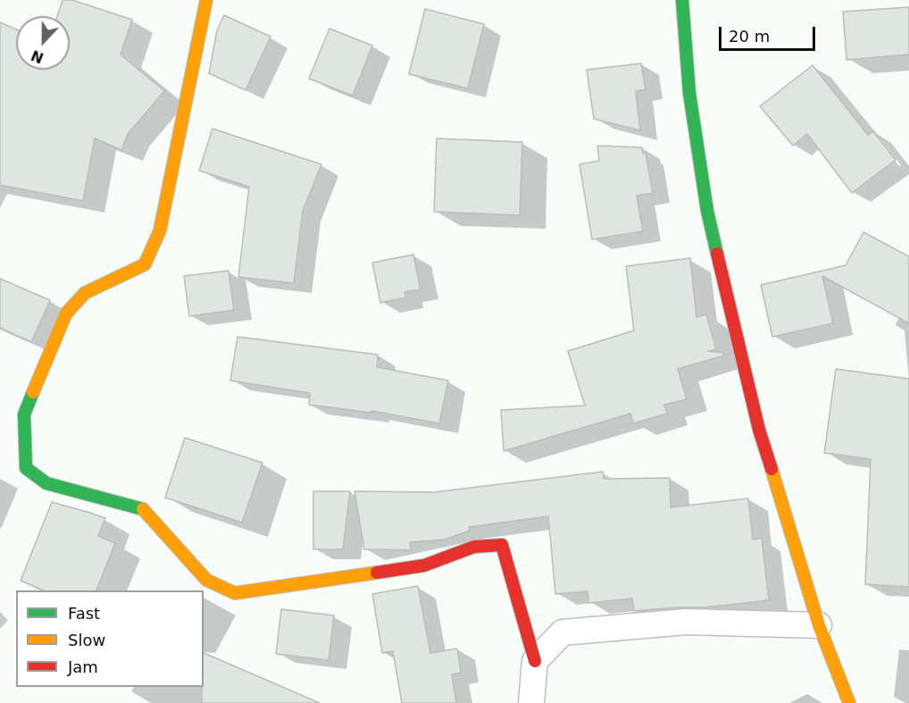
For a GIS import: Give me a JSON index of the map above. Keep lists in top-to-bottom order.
{
  "legend": ["Fast", "Slow", "Jam"],
  "scale_bar": "20 m",
  "north": "bottom"
}
